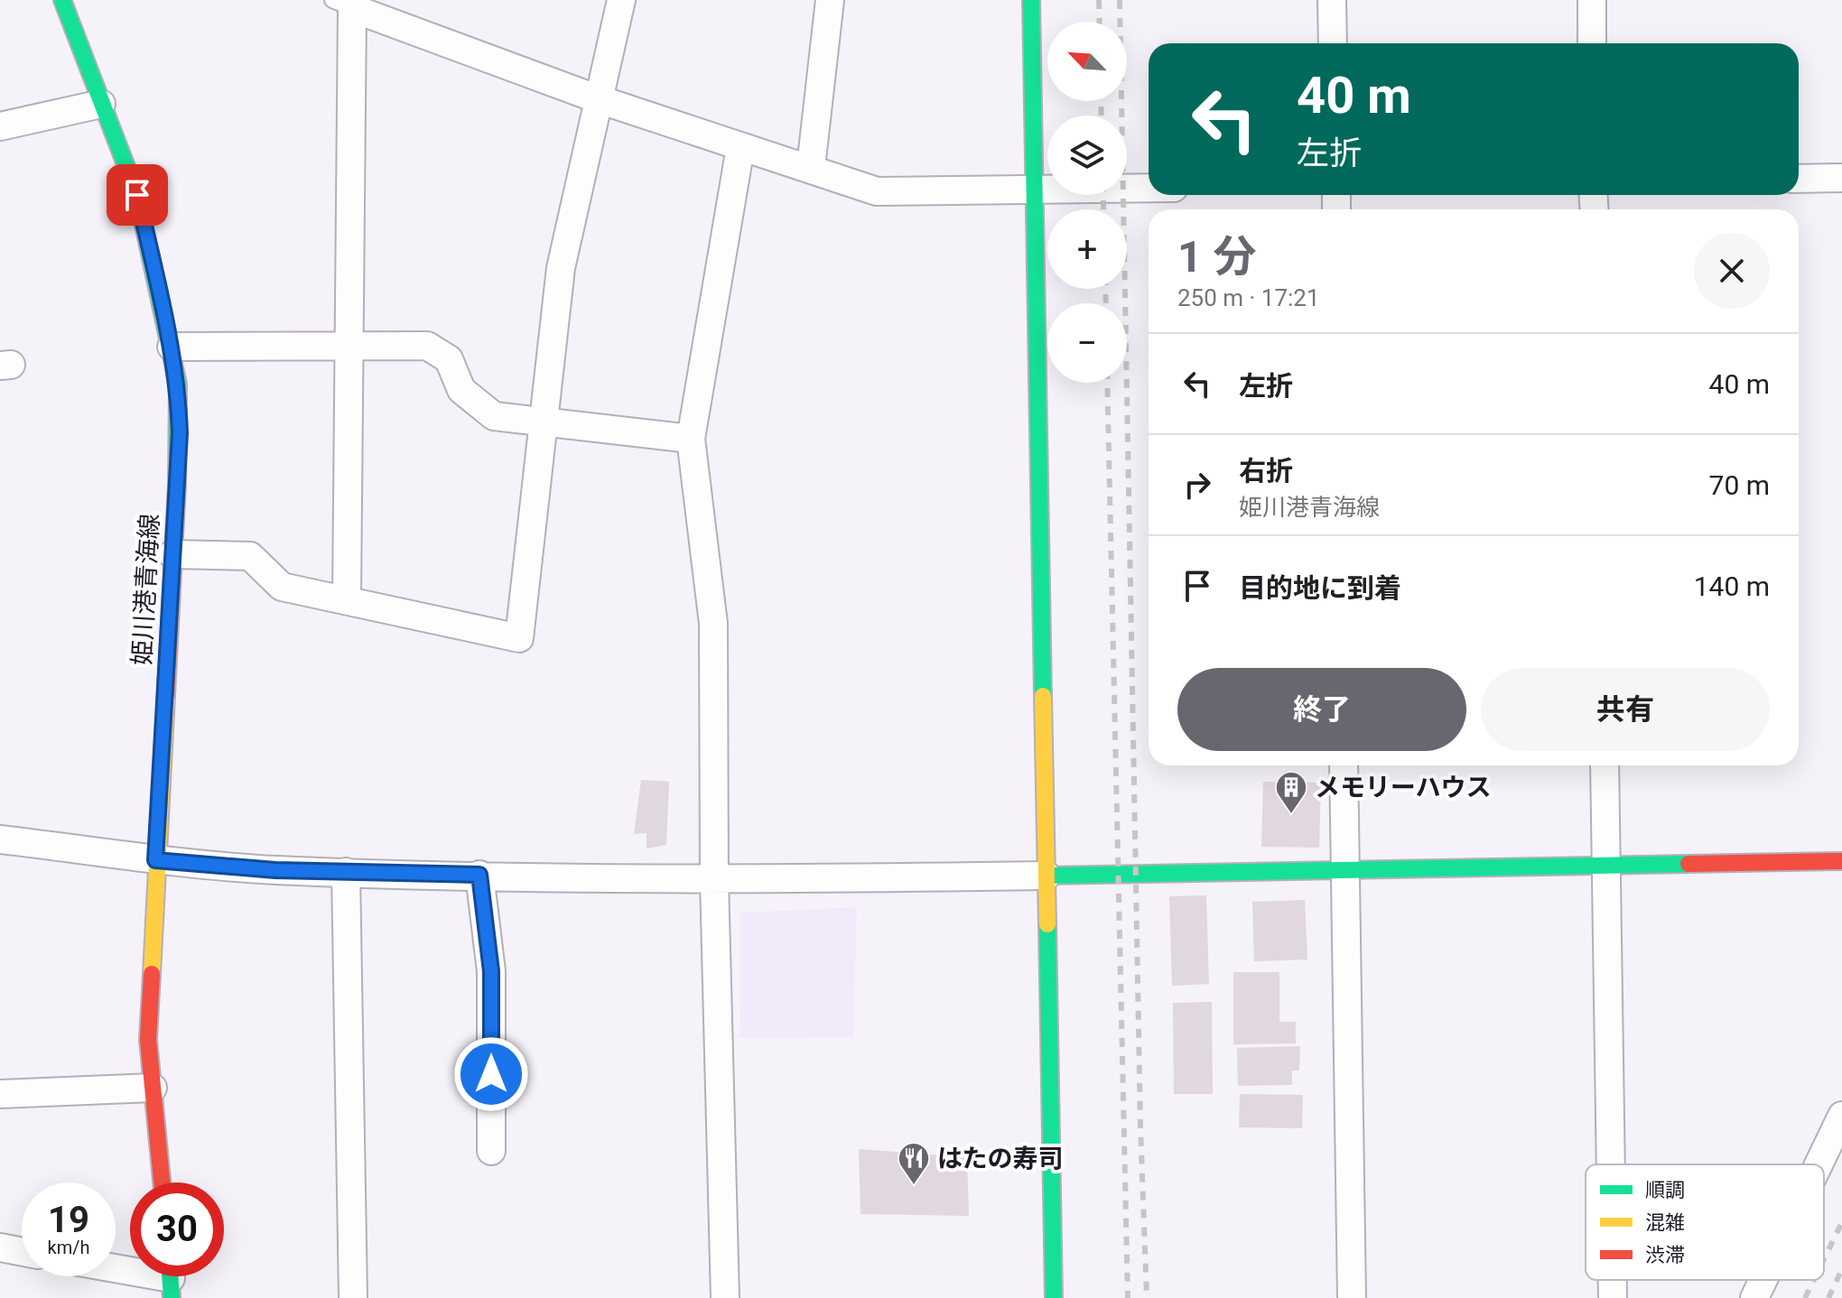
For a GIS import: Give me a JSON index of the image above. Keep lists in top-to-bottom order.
{
  "streets": {
    "street": ["姫川港青海線"]
  },
  "places": {
    "building": ["メモリーハウス"],
    "restaurant": ["はたの寿司"]
  },
  "legend": ["順調", "混雑", "渋滞"],
  "north": "top left",
  "page": {
    "map_buttons": ["+", "−"],
    "turn": ["40 m", "左折"],
    "heading": ["1 分", "250 m · 17:21"],
    "list": [
      {
        "name": "左折",
        "value": "40 m"
      },
      {
        "name": "右折",
        "note": "姫川港青海線",
        "value": "70 m"
      },
      {
        "name": "目的地に到着",
        "value": "140 m"
      }
    ],
    "buttons": ["終了", "共有"],
    "speed": "19 km/h",
    "limit": "30"
  }
}
